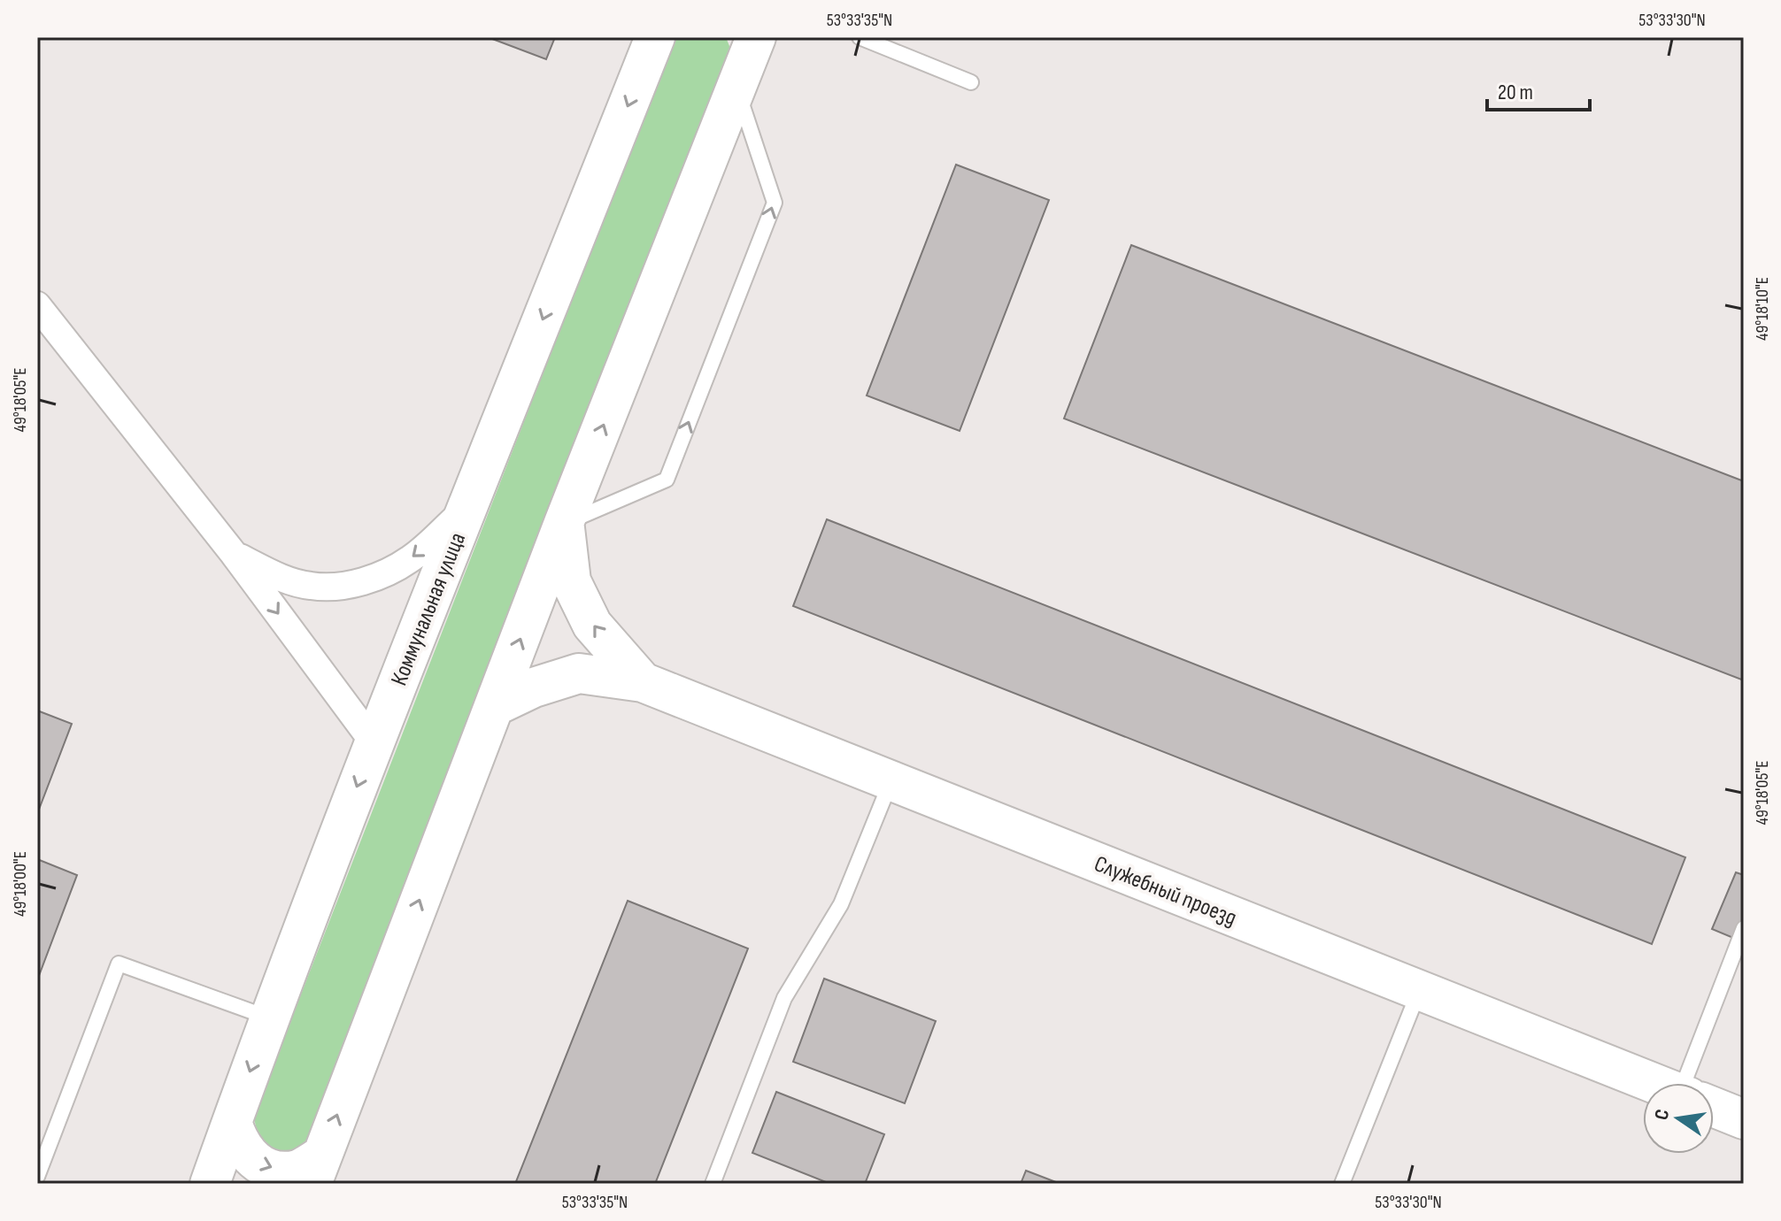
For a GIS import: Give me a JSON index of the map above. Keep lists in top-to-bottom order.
{
  "streets": {
    "main road": ["Коммунальная улица", "Служебный проезд"]
  },
  "scale_bar": "20 m",
  "north": "left",
  "coordinates": [
    "53°33'35\"N",
    "53°33'30\"N",
    "49°18'10\"E",
    "49°18'05\"E",
    "49°18'00\"E"
  ]
}
